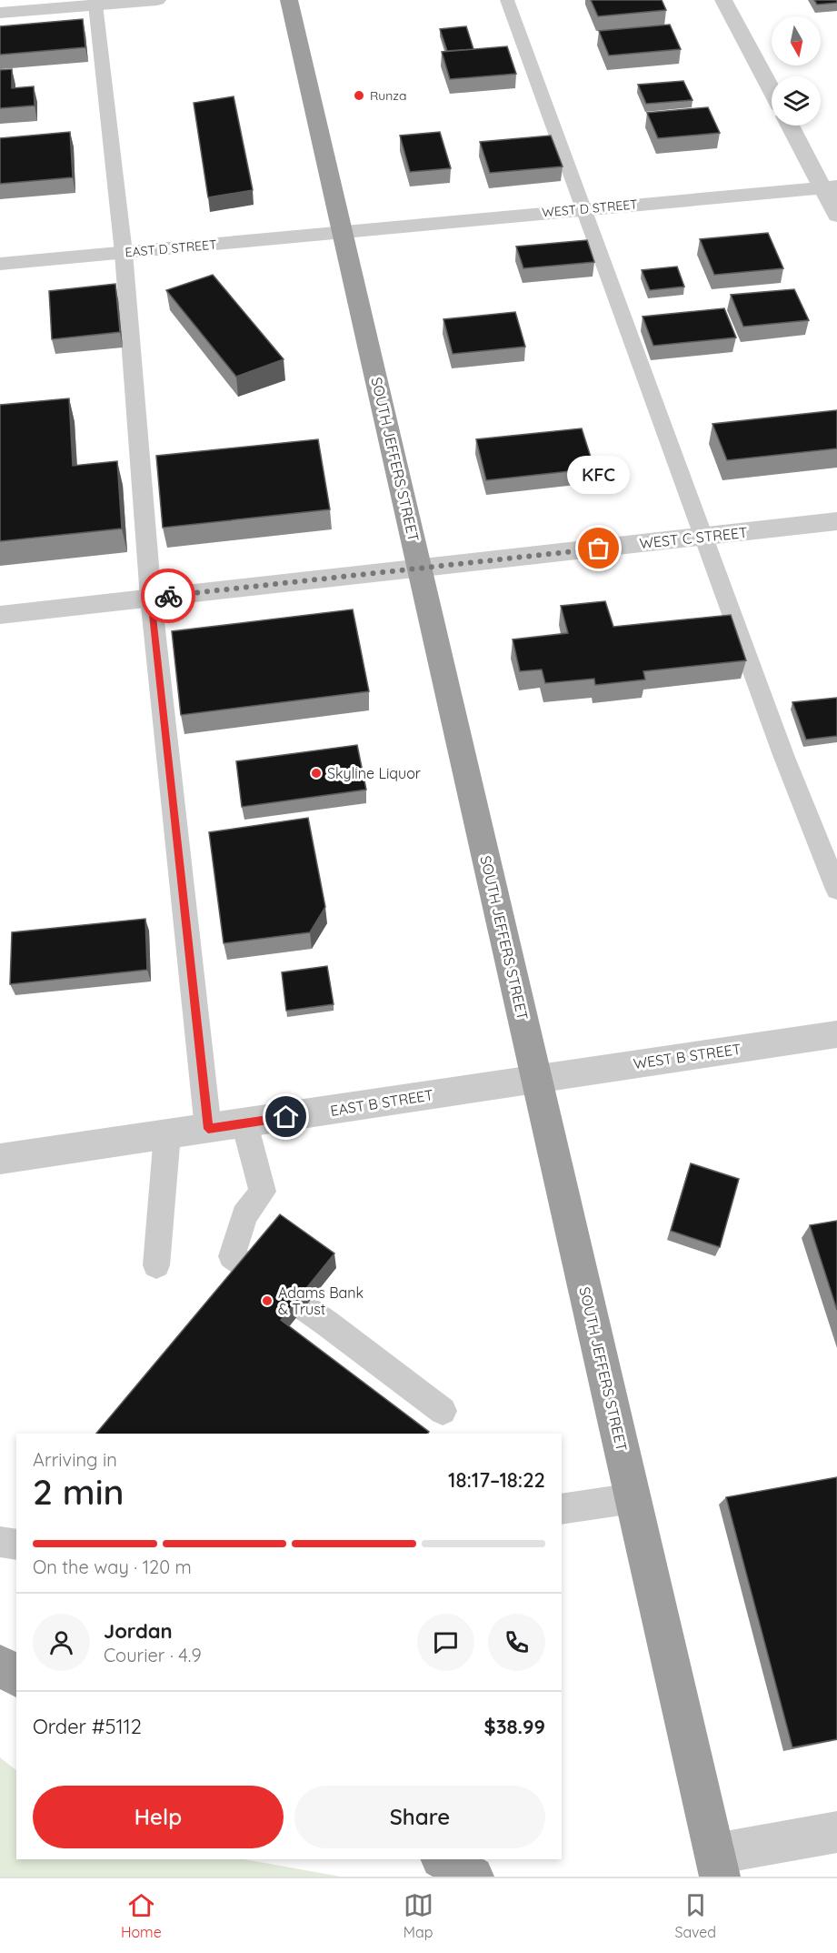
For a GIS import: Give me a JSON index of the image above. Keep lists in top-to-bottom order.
{
  "streets": {
    "highway": ["SOUTH JEFFERS STREET"],
    "street": [
      "WEST D STREET",
      "EAST D STREET",
      "WEST C STREET",
      "WEST B STREET",
      "EAST B STREET"
    ]
  },
  "crossings": [
    ["WEST D STREET", "EAST D STREET"],
    ["WEST D STREET", "SOUTH JEFFERS STREET"],
    ["EAST D STREET", "SOUTH JEFFERS STREET"],
    ["SOUTH JEFFERS STREET", "WEST C STREET"],
    ["SOUTH JEFFERS STREET", "WEST B STREET"],
    ["SOUTH JEFFERS STREET", "EAST B STREET"],
    ["WEST B STREET", "EAST B STREET"]
  ],
  "places": [
    "Runza",
    "KFC",
    "Skyline Liquor",
    "Adams Bank & Trust"
  ],
  "north": "bottom",
  "page": {
    "bubble": "KFC",
    "heading": ["2 min", "Arriving in", "18:17–18:22"],
    "panel": [
      "Jordan",
      "Courier · 4.9",
      "Order #5112",
      "$38.99"
    ],
    "bar": "On the way · 120 m",
    "buttons": ["Help", "Share"],
    "tabs": ["Home", "Map", "Saved"]
  }
}
